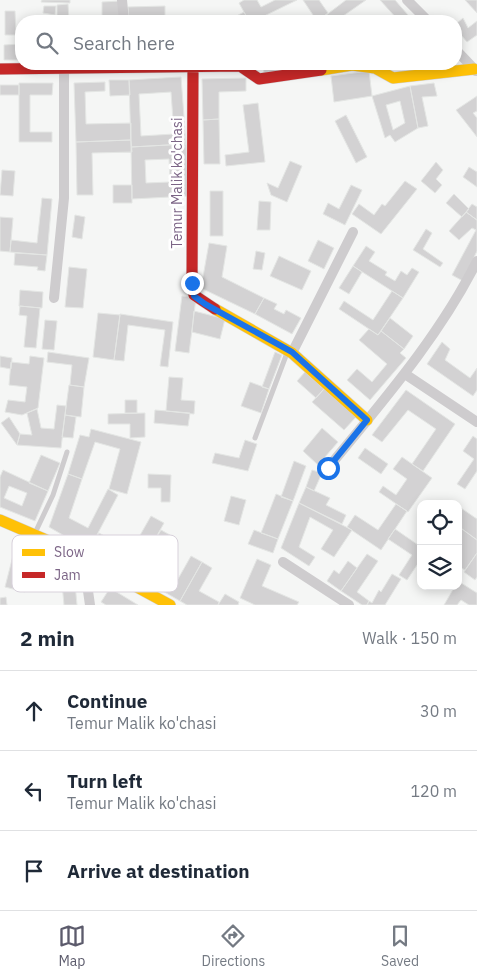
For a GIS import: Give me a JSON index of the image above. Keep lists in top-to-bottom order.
{
  "streets": {
    "street": ["Temur Malik ko'chasi"]
  },
  "legend": ["Slow", "Jam"],
  "page": {
    "search": "Search here",
    "heading": ["2 min", "Walk · 150 m"],
    "list": [
      ["Continue", "Temur Malik ko'chasi", "30 m"],
      ["Turn left", "Temur Malik ko'chasi", "120 m"],
      "Arrive at destination"
    ],
    "nav": ["Map", "Directions", "Saved"]
  }
}
